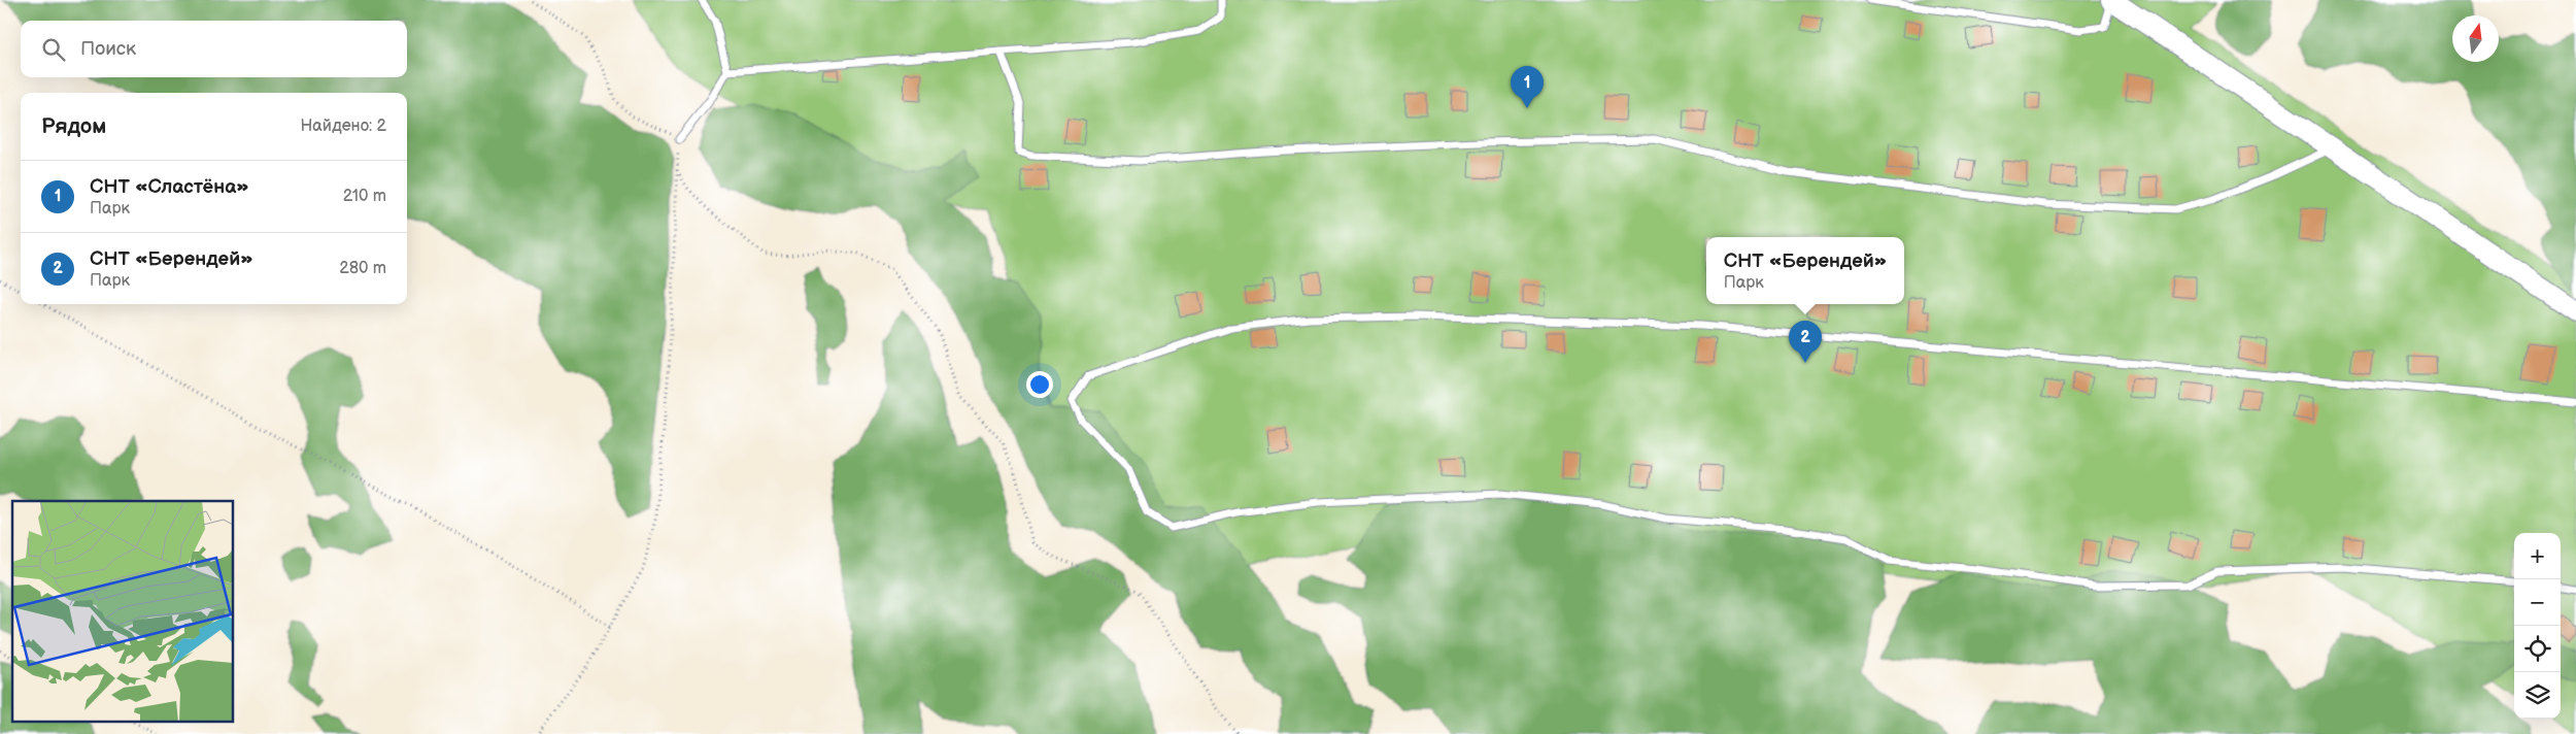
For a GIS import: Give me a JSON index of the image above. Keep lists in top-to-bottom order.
{
  "north": "top",
  "page": {
    "search": "Поиск",
    "pins": ["1", "2"],
    "heading": ["Рядом", "Найдено: 2"],
    "list": [
      {
        "mark": "1",
        "name": "СНТ «Сластёна»",
        "note": "Парк",
        "value": "210 m"
      },
      {
        "mark": "2",
        "name": "СНТ «Берендей»",
        "note": "Парк",
        "value": "280 m"
      }
    ],
    "popup": ["СНТ «Берендей»", "Парк"],
    "map_buttons": ["+", "−"]
  }
}
